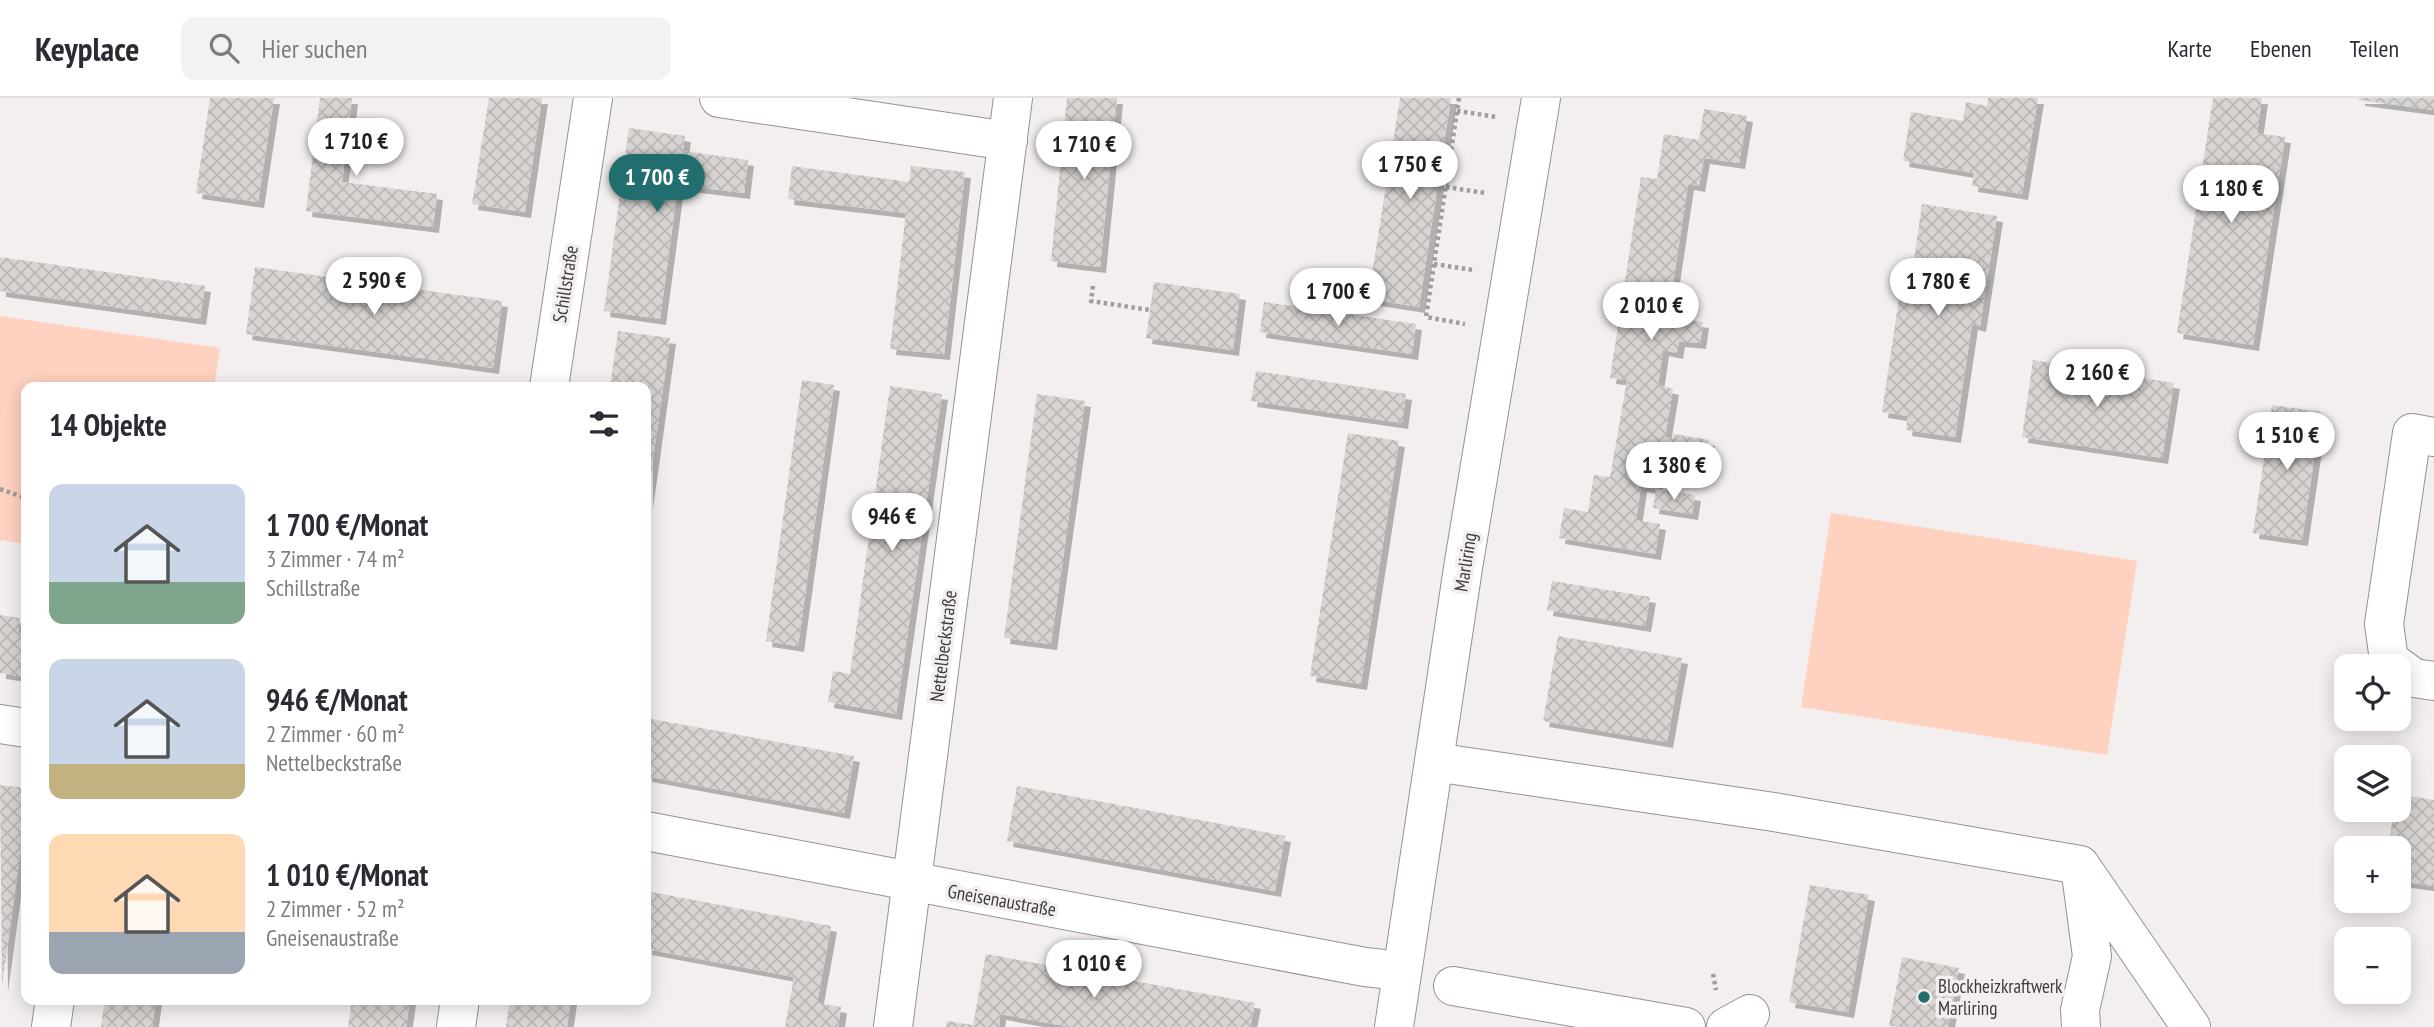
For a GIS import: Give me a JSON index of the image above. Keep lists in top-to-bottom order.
{
  "streets": {
    "street": [
      "Schillstraße",
      "Marliring",
      "Nettelbeckstraße",
      "Gneisenaustraße"
    ]
  },
  "crossings": [
    ["Marliring", "Gneisenaustraße"],
    ["Nettelbeckstraße", "Gneisenaustraße"]
  ],
  "places": ["Blockheizkraftwerk Marliring"],
  "page": {
    "header": "Keyplace",
    "search": "Hier suchen",
    "nav": ["Karte", "Ebenen", "Teilen"],
    "price": [
      "1 710 €",
      "1 710 €",
      "1 750 €",
      "1 700 €",
      "1 180 €",
      "2 590 €",
      "1 780 €",
      "1 700 €",
      "2 010 €",
      "2 160 €",
      "1 510 €",
      "1 380 €",
      "946 €",
      "1 010 €"
    ],
    "heading": "14 Objekte",
    "list": [
      {
        "name": "1 700 €/Monat",
        "note": "3 Zimmer · 74 m² · Schillstraße"
      },
      {
        "name": "946 €/Monat",
        "note": "2 Zimmer · 60 m² · Nettelbeckstraße"
      },
      {
        "name": "1 010 €/Monat",
        "note": "2 Zimmer · 52 m² · Gneisenaustraße"
      }
    ],
    "map_buttons": ["+", "−"]
  }
}
